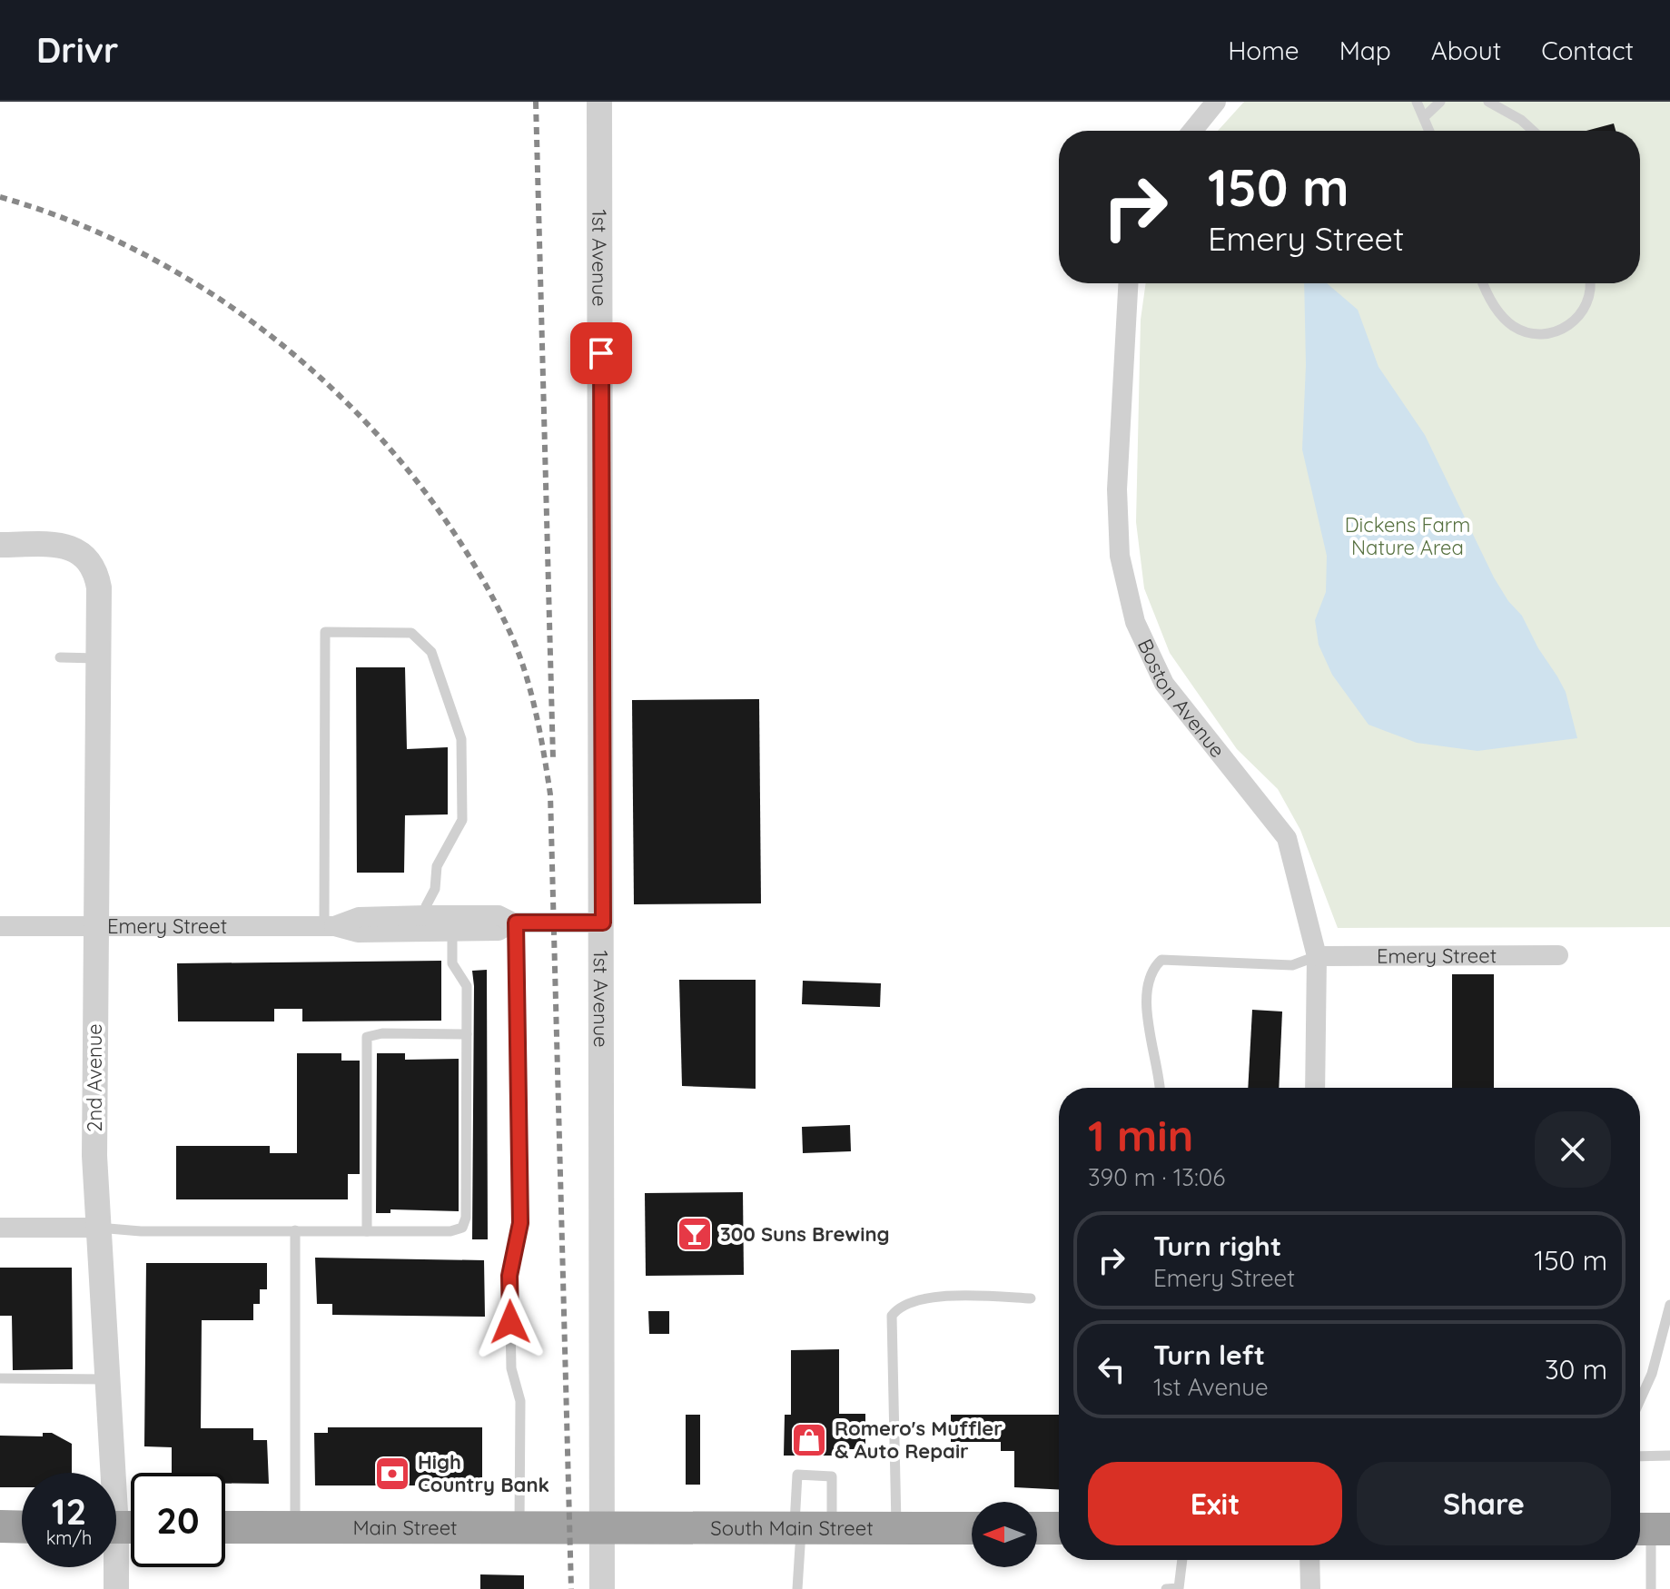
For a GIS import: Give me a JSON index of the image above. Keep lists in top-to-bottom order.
{
  "streets": {
    "highway": ["South Main Street", "Main Street"],
    "street": [
      "1st Avenue",
      "Boston Avenue",
      "Emery Street",
      "2nd Avenue"
    ]
  },
  "crossings": [
    ["1st Avenue", "Emery Street"],
    ["1st Avenue", "South Main Street"],
    ["1st Avenue", "Main Street"],
    ["Boston Avenue", "Emery Street"],
    ["Emery Street", "2nd Avenue"],
    ["South Main Street", "Main Street"]
  ],
  "parks": ["Dickens Farm Nature Area"],
  "places": {
    "bar": ["300 Suns Brewing"],
    "shop": ["Romero's Muffler & Auto Repair"],
    "bank": ["High Country Bank"]
  },
  "north": "left",
  "page": {
    "header": "Drivr",
    "nav": [
      "Home",
      "Map",
      "About",
      "Contact"
    ],
    "turn": ["150 m", "Emery Street"],
    "heading": ["1 min", "390 m · 13:06"],
    "list": [
      {
        "name": "Turn right",
        "note": "Emery Street",
        "value": "150 m"
      },
      {
        "name": "Turn left",
        "note": "1st Avenue",
        "value": "30 m"
      }
    ],
    "buttons": ["Exit", "Share"],
    "speed": "12 km/h",
    "limit": "20"
  }
}
